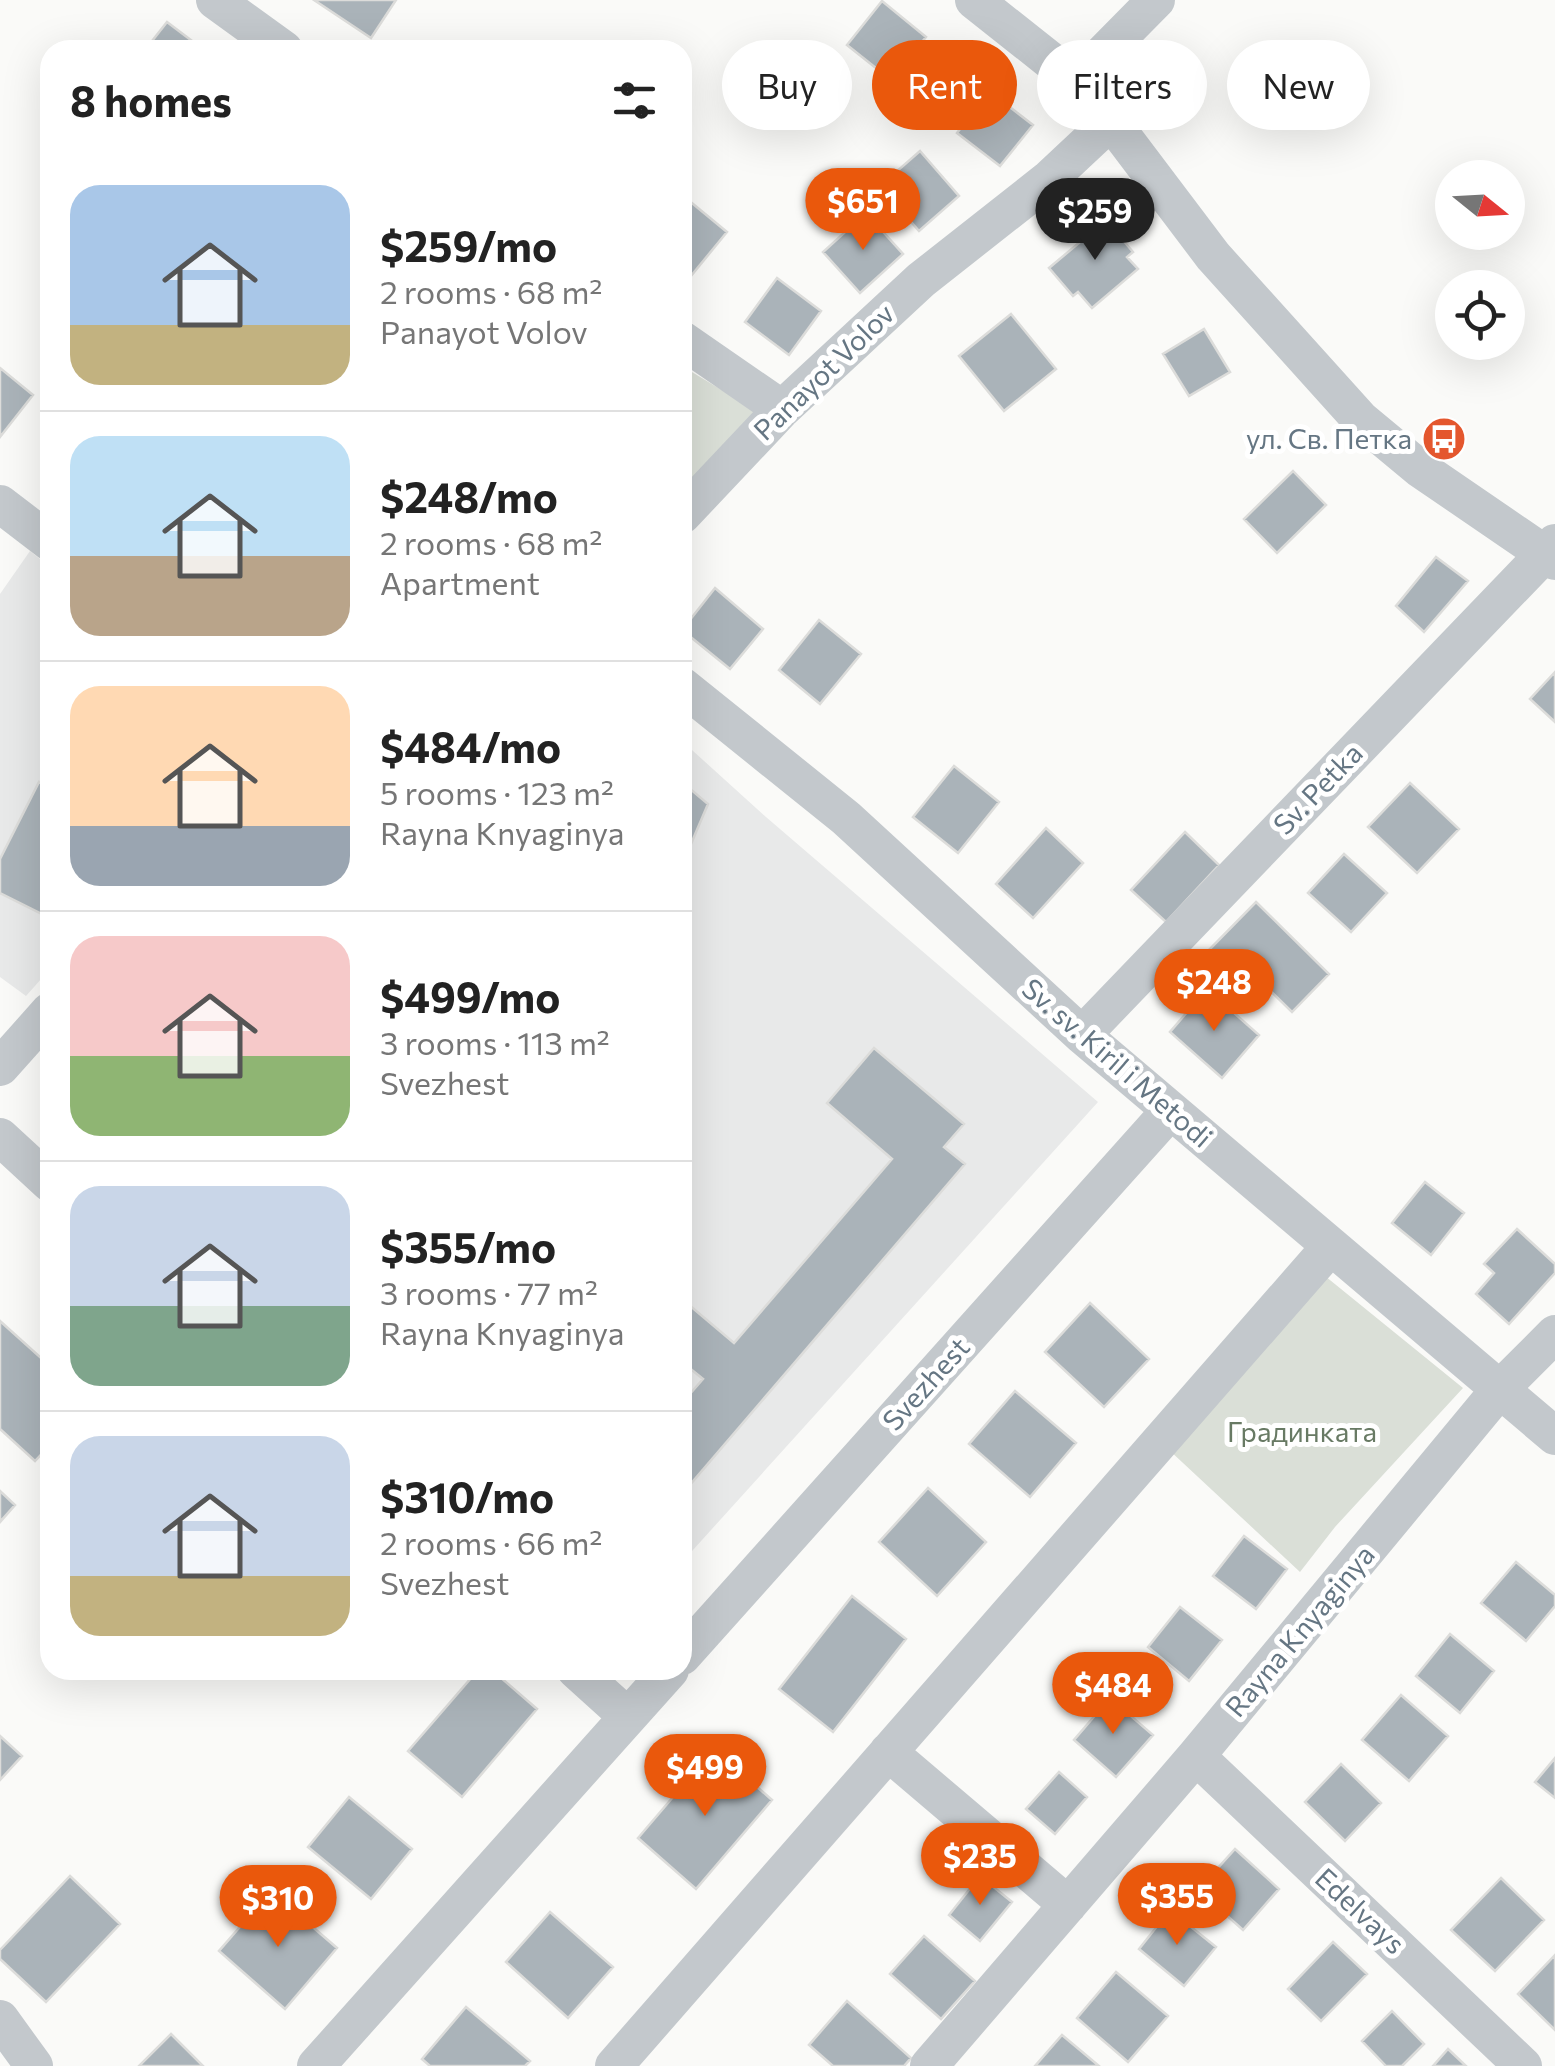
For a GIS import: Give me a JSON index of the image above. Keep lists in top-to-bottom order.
{
  "streets": {
    "street": [
      "Panayot Volov",
      "Sv. Petka",
      "Sv. sv. Kiril i Metodi",
      "Svezhest",
      "Rayna Knyaginya",
      "Edelvays"
    ]
  },
  "crossings": [
    ["Sv. Petka", "Sv. sv. Kiril i Metodi"],
    ["Sv. sv. Kiril i Metodi", "Svezhest"],
    ["Sv. sv. Kiril i Metodi", "Rayna Knyaginya"],
    ["Rayna Knyaginya", "Edelvays"]
  ],
  "parks": ["Градинката"],
  "places": {
    "bus stop": ["ул. Св. Петка"]
  },
  "north": "right",
  "page": {
    "chip": [
      "Buy",
      "Rent",
      "Filters",
      "New"
    ],
    "heading": "8 homes",
    "list": [
      {
        "name": "$259/mo",
        "note": "2 rooms · 68 m² · Panayot Volov"
      },
      {
        "name": "$248/mo",
        "note": "2 rooms · 68 m² · Apartment"
      },
      {
        "name": "$484/mo",
        "note": "5 rooms · 123 m² · Rayna Knyaginya"
      },
      {
        "name": "$499/mo",
        "note": "3 rooms · 113 m² · Svezhest"
      },
      {
        "name": "$355/mo",
        "note": "3 rooms · 77 m² · Rayna Knyaginya"
      },
      {
        "name": "$310/mo",
        "note": "2 rooms · 66 m² · Svezhest"
      }
    ],
    "price": [
      "$651",
      "$259",
      "$248",
      "$484",
      "$499",
      "$235",
      "$355",
      "$310"
    ]
  }
}
